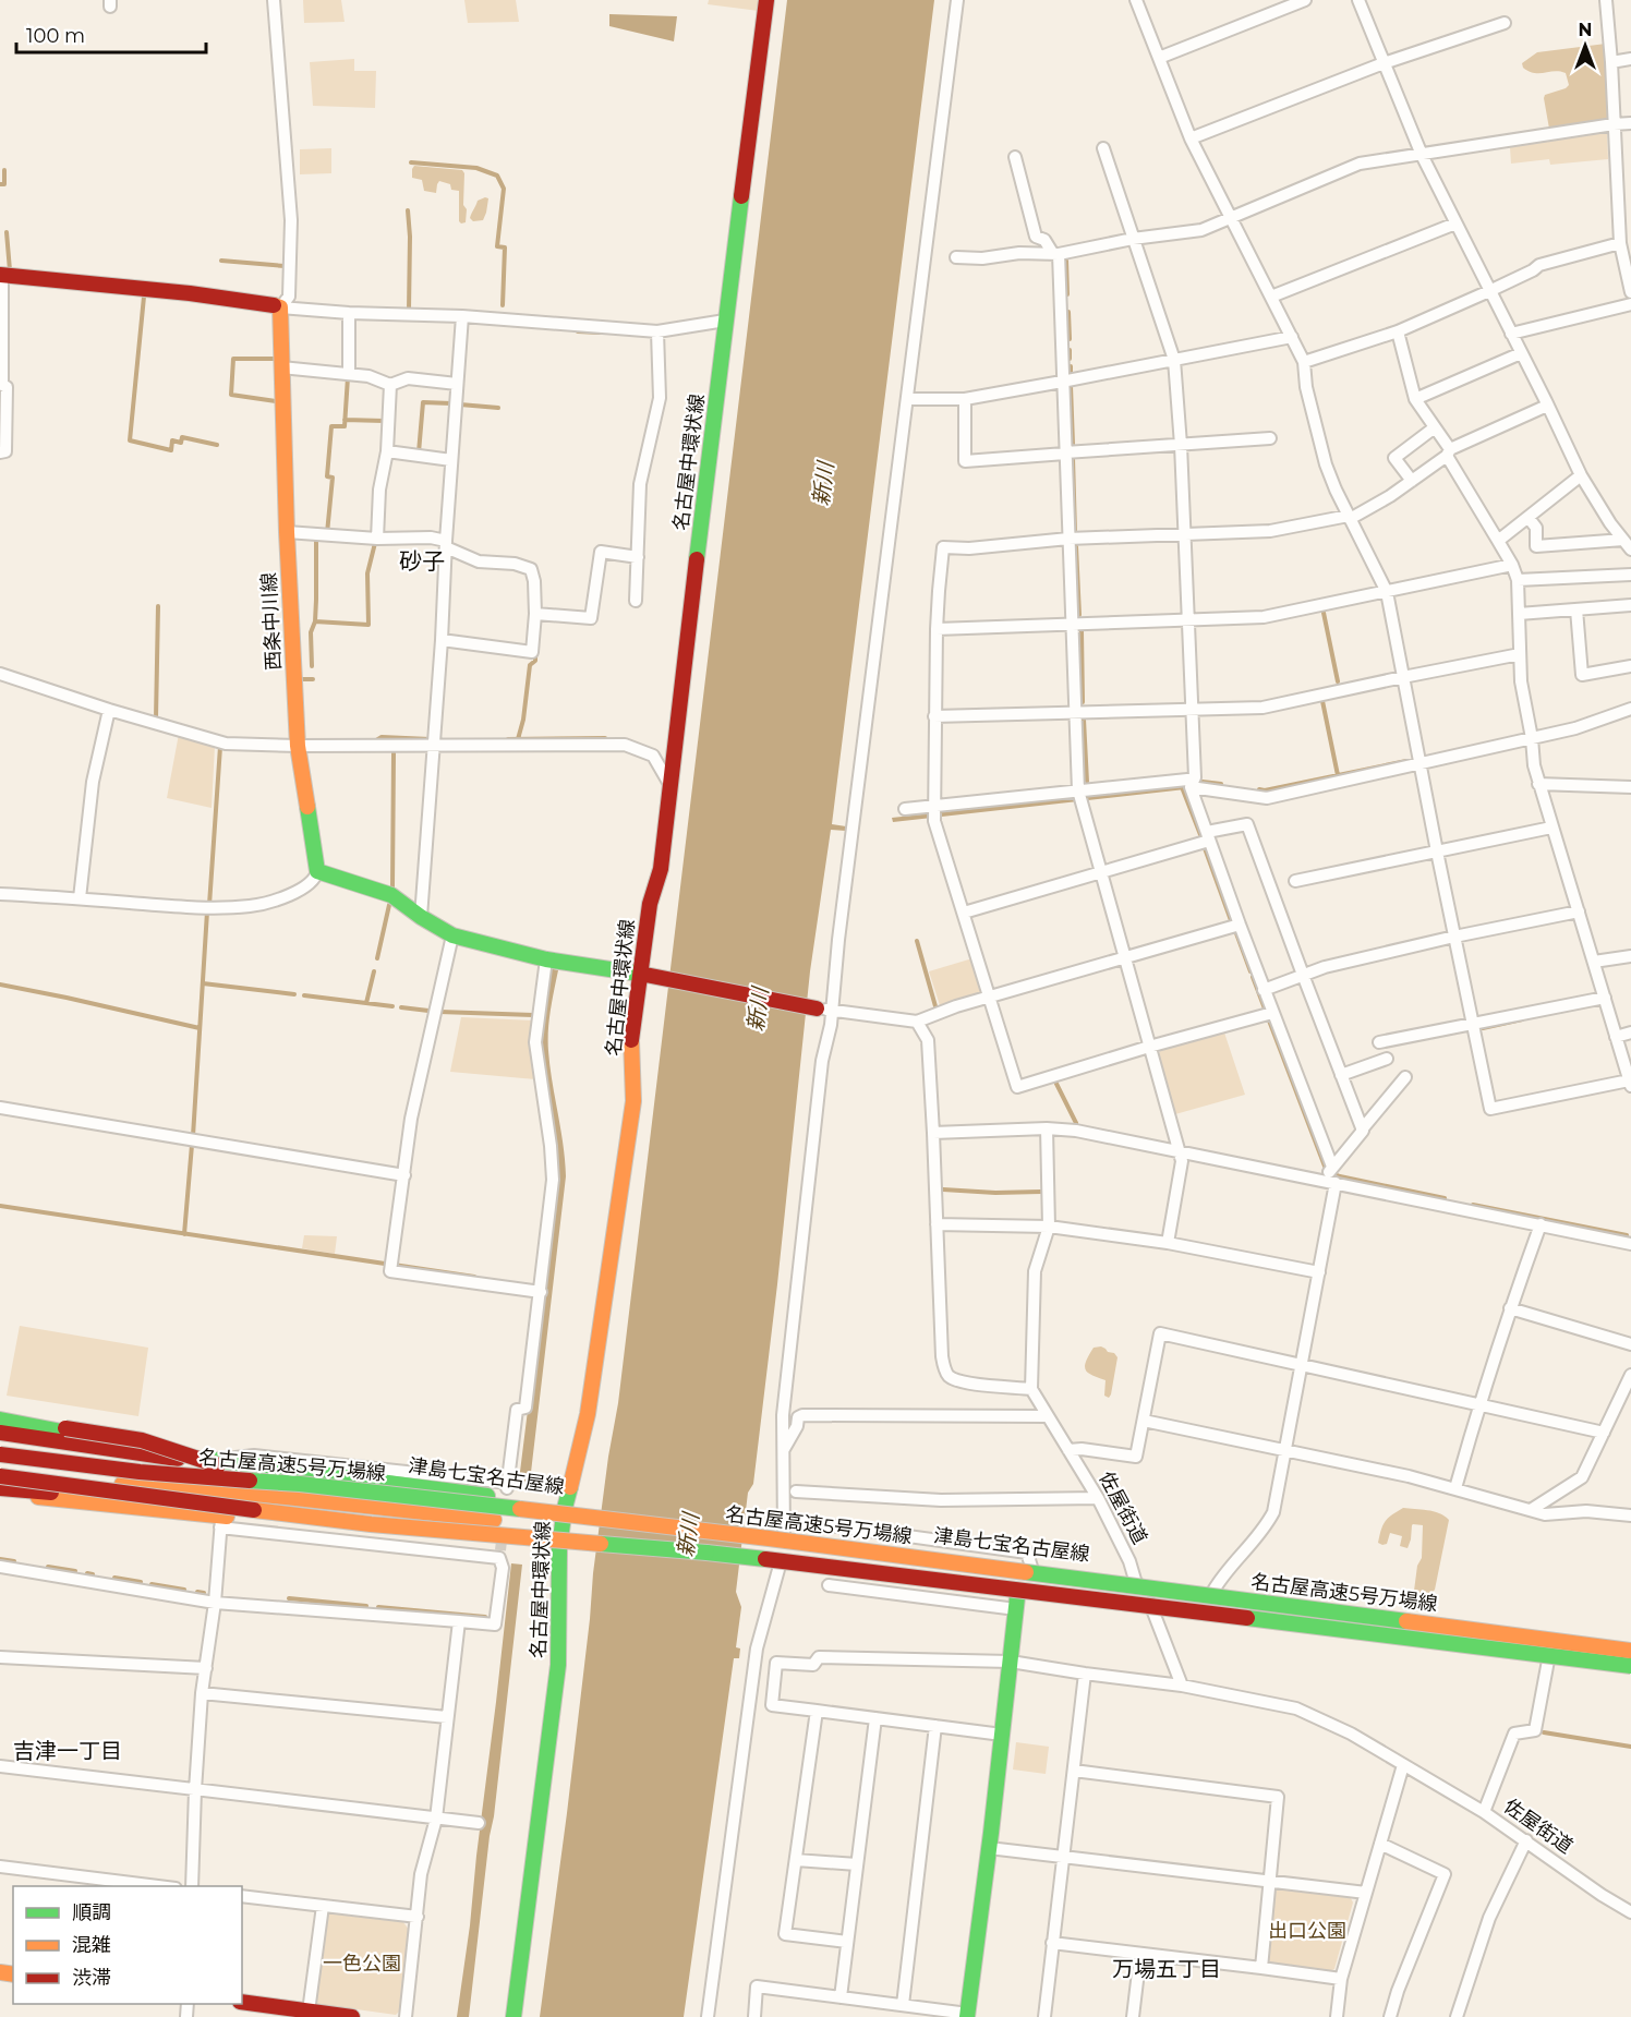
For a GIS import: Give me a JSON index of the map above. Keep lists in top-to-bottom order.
{
  "streets": {
    "main road": [
      "名古屋中環状線",
      "西条中川線",
      "名古屋高速5号万場線",
      "津島七宝名古屋線"
    ],
    "street": ["佐屋街道"]
  },
  "crossings": [
    ["名古屋中環状線", "津島七宝名古屋線"],
    ["津島七宝名古屋線", "佐屋街道"]
  ],
  "districts": ["砂子", "吉津一丁目", "万場五丁目"],
  "water": ["新川"],
  "parks": ["出口公園", "一色公園"],
  "legend": ["順調", "混雑", "渋滞"],
  "scale_bar": "100 m",
  "north": "top"
}
